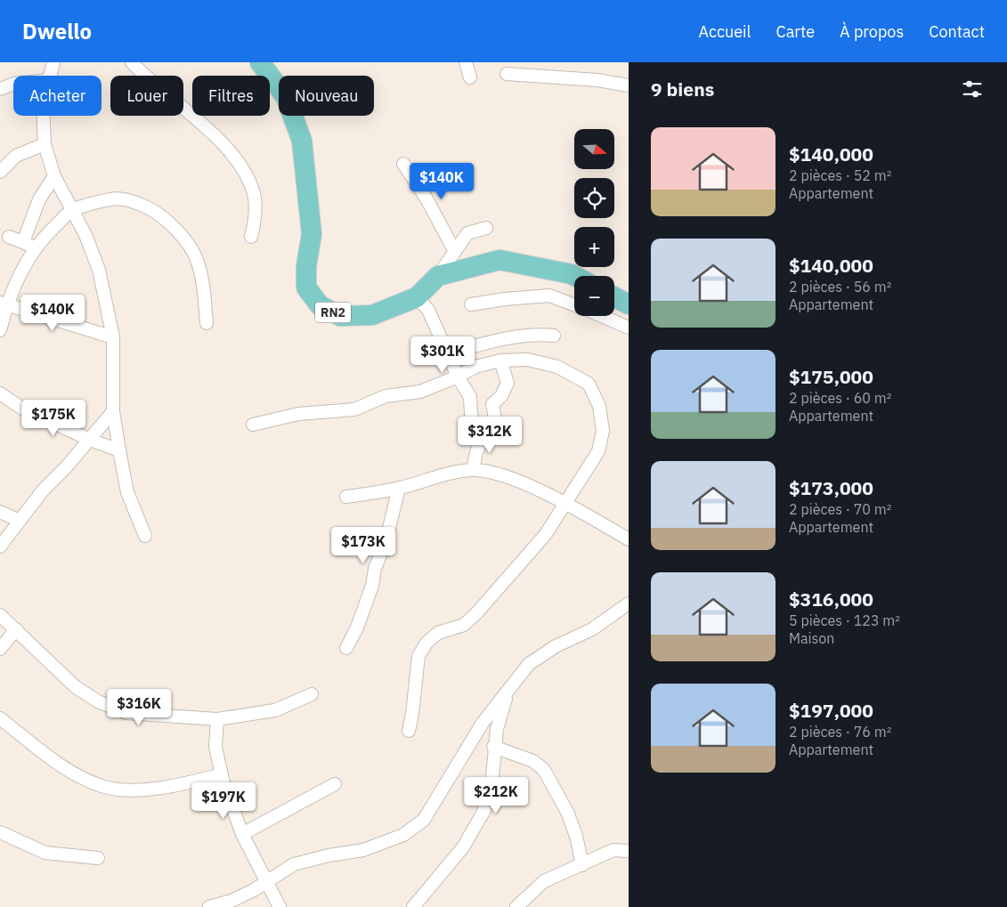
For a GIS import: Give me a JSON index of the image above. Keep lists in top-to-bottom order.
{
  "streets": {
    "highway": ["RN2"]
  },
  "north": "right",
  "page": {
    "header": "Dwello",
    "nav": [
      "Accueil",
      "Carte",
      "À propos",
      "Contact"
    ],
    "heading": "9 biens",
    "chip": [
      "Acheter",
      "Louer",
      "Filtres",
      "Nouveau"
    ],
    "list": [
      {
        "name": "$140,000",
        "note": "2 pièces · 52 m² · Appartement"
      },
      {
        "name": "$140,000",
        "note": "2 pièces · 56 m² · Appartement"
      },
      {
        "name": "$175,000",
        "note": "2 pièces · 60 m² · Appartement"
      },
      {
        "name": "$173,000",
        "note": "2 pièces · 70 m² · Appartement"
      },
      {
        "name": "$316,000",
        "note": "5 pièces · 123 m² · Maison"
      },
      {
        "name": "$197,000",
        "note": "2 pièces · 76 m² · Appartement"
      }
    ],
    "map_buttons": ["+", "−"],
    "price": [
      "$140K",
      "$140K",
      "$301K",
      "$175K",
      "$312K",
      "$173K",
      "$316K",
      "$212K",
      "$197K"
    ]
  }
}
